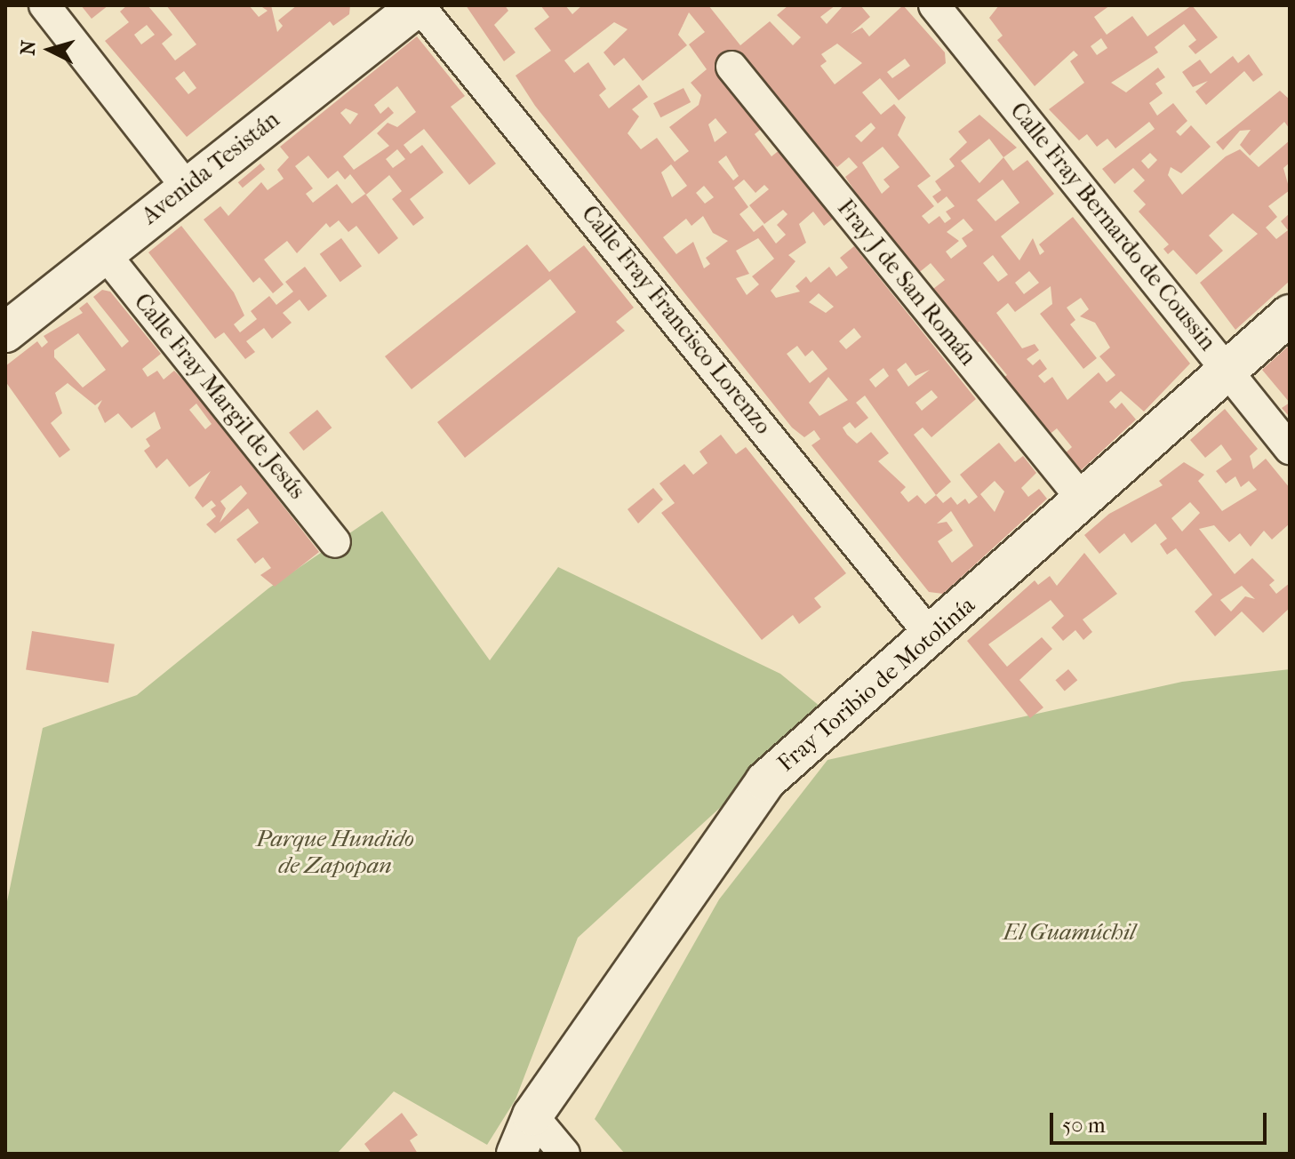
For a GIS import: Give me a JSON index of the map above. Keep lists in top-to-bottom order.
{
  "streets": {
    "street": [
      "Avenida Tesistán",
      "Calle Fray Bernardo de Coussin",
      "Fray J de San Román",
      "Calle Fray Francisco Lorenzo",
      "Calle Fray Margil de Jesús",
      "Fray Toribio de Motolinía"
    ]
  },
  "crossings": [
    ["Avenida Tesistán", "Calle Fray Francisco Lorenzo"],
    ["Avenida Tesistán", "Calle Fray Margil de Jesús"],
    ["Calle Fray Bernardo de Coussin", "Fray Toribio de Motolinía"],
    ["Fray J de San Román", "Fray Toribio de Motolinía"],
    ["Calle Fray Francisco Lorenzo", "Fray Toribio de Motolinía"]
  ],
  "parks": ["Parque Hundido de Zapopan", "El Guamúchil"],
  "scale_bar": "50 m",
  "north": "left"
}
